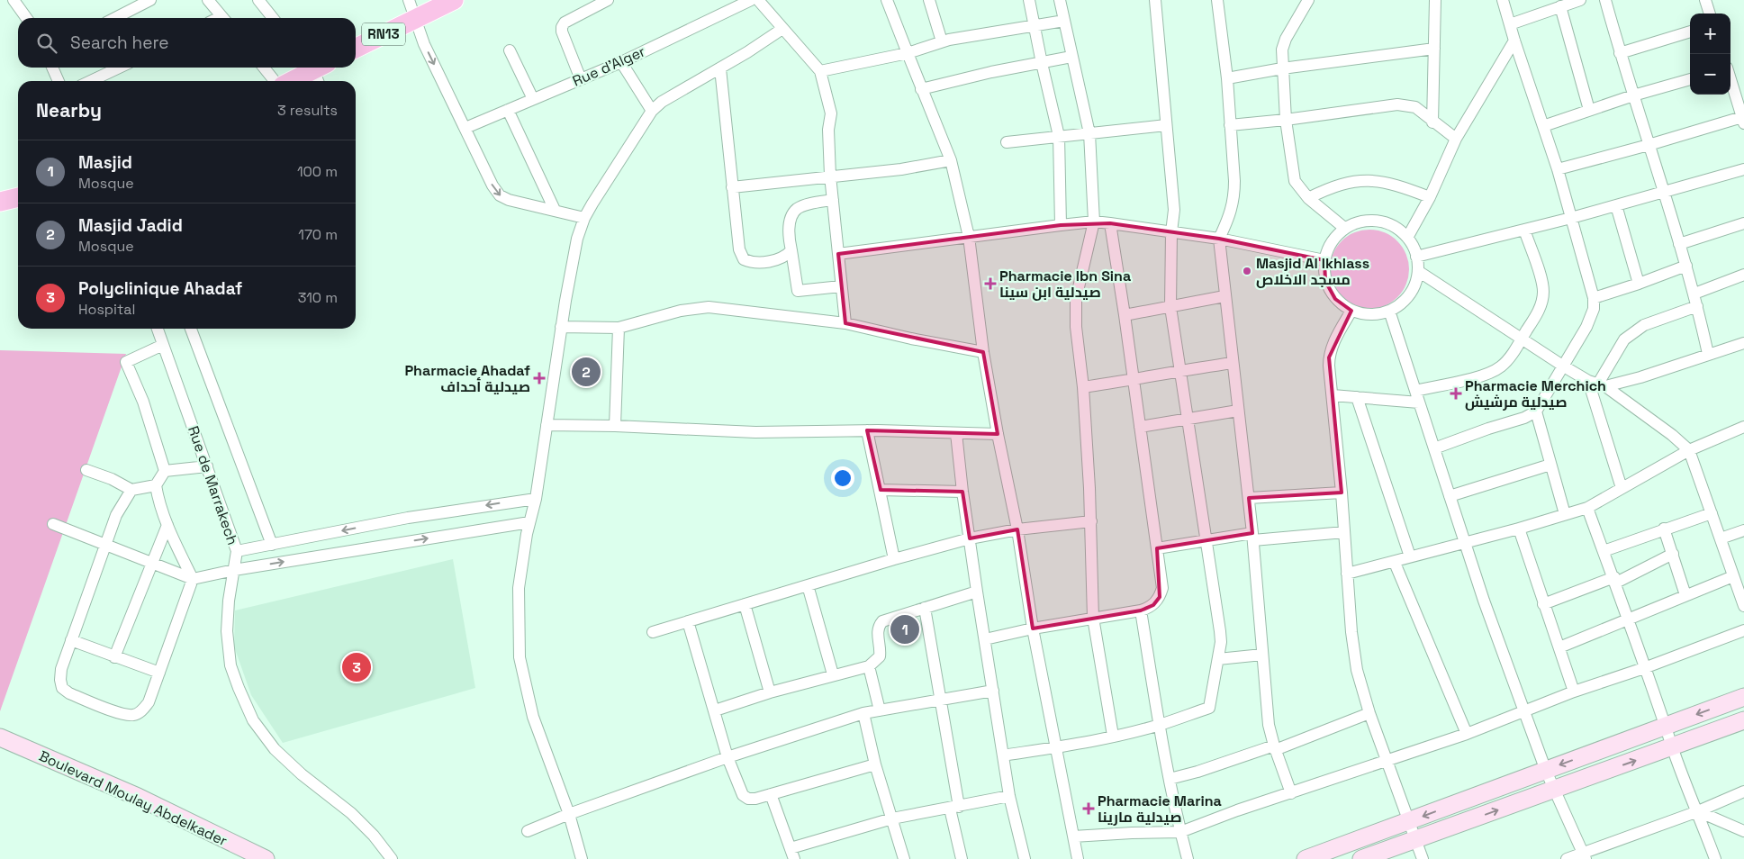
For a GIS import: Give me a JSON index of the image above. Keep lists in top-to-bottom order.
{
  "streets": {
    "main road": ["RN13"],
    "street": ["Rue d'Alger", "Rue de Marrakech", "Boulevard Moulay Abdelkader"]
  },
  "places": {
    "other": ["Masjid Al Ikhlass مسجد الاخلاص"],
    "health": [
      "Pharmacie Ibn Sina صيدلية ابن سينا",
      "Pharmacie Ahadaf صيدلية أحداف",
      "Pharmacie Merchich صيدلية مرشيش",
      "Pharmacie Marina صيدلية مارينا"
    ]
  },
  "page": {
    "map_buttons": ["+", "−"],
    "search": "Search here",
    "heading": ["Nearby", "3 results"],
    "list": [
      {
        "mark": "1",
        "name": "Masjid",
        "note": "Mosque",
        "value": "100 m"
      },
      {
        "mark": "2",
        "name": "Masjid Jadid",
        "note": "Mosque",
        "value": "170 m"
      },
      {
        "mark": "3",
        "name": "Polyclinique Ahadaf",
        "note": "Hospital",
        "value": "310 m"
      }
    ],
    "pins": ["2", "1", "3"]
  }
}
